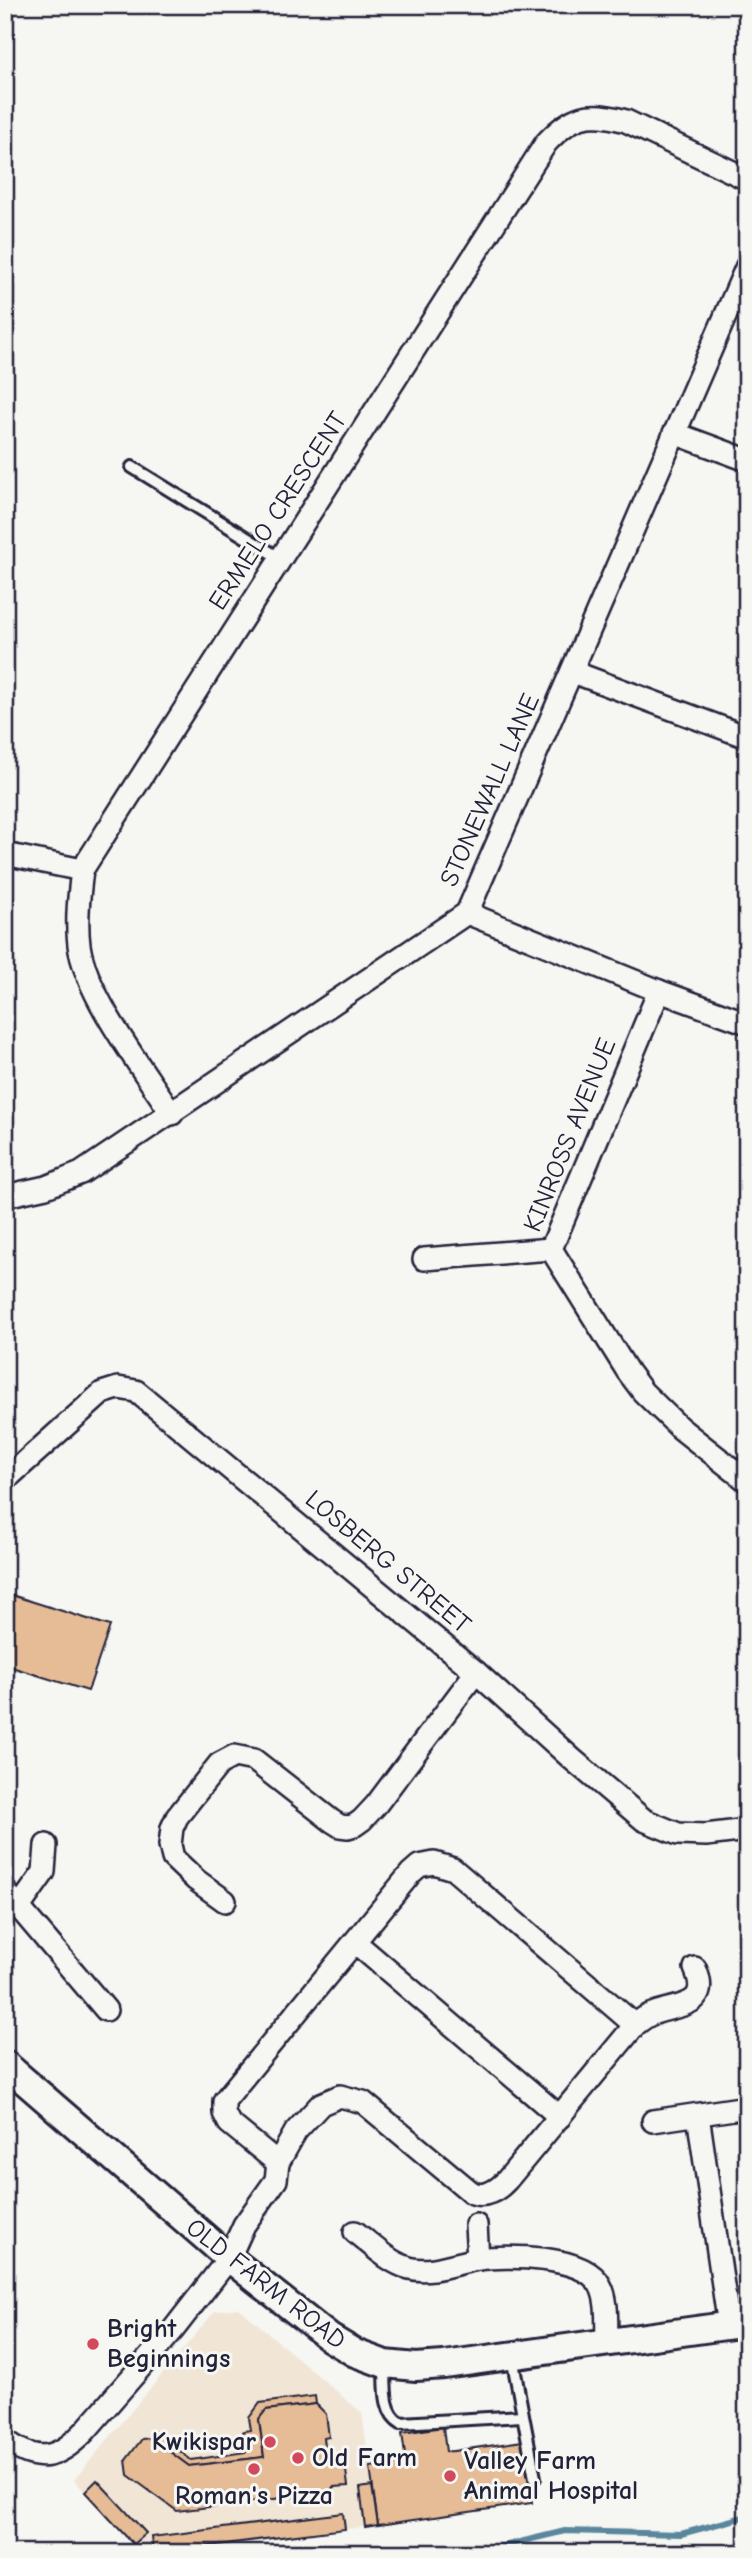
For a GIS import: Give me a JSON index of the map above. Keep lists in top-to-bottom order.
{
  "streets": {
    "street": [
      "ERMELO CRESCENT",
      "STONEWALL LANE",
      "KINROSS AVENUE",
      "LOSBERG STREET",
      "OLD FARM ROAD"
    ]
  },
  "crossings": [
    ["ERMELO CRESCENT", "STONEWALL LANE"]
  ],
  "places": [
    "Bright Beginnings",
    "Kwikispar",
    "Old Farm",
    "Roman's Pizza",
    "Valley Farm Animal Hospital"
  ]
}
